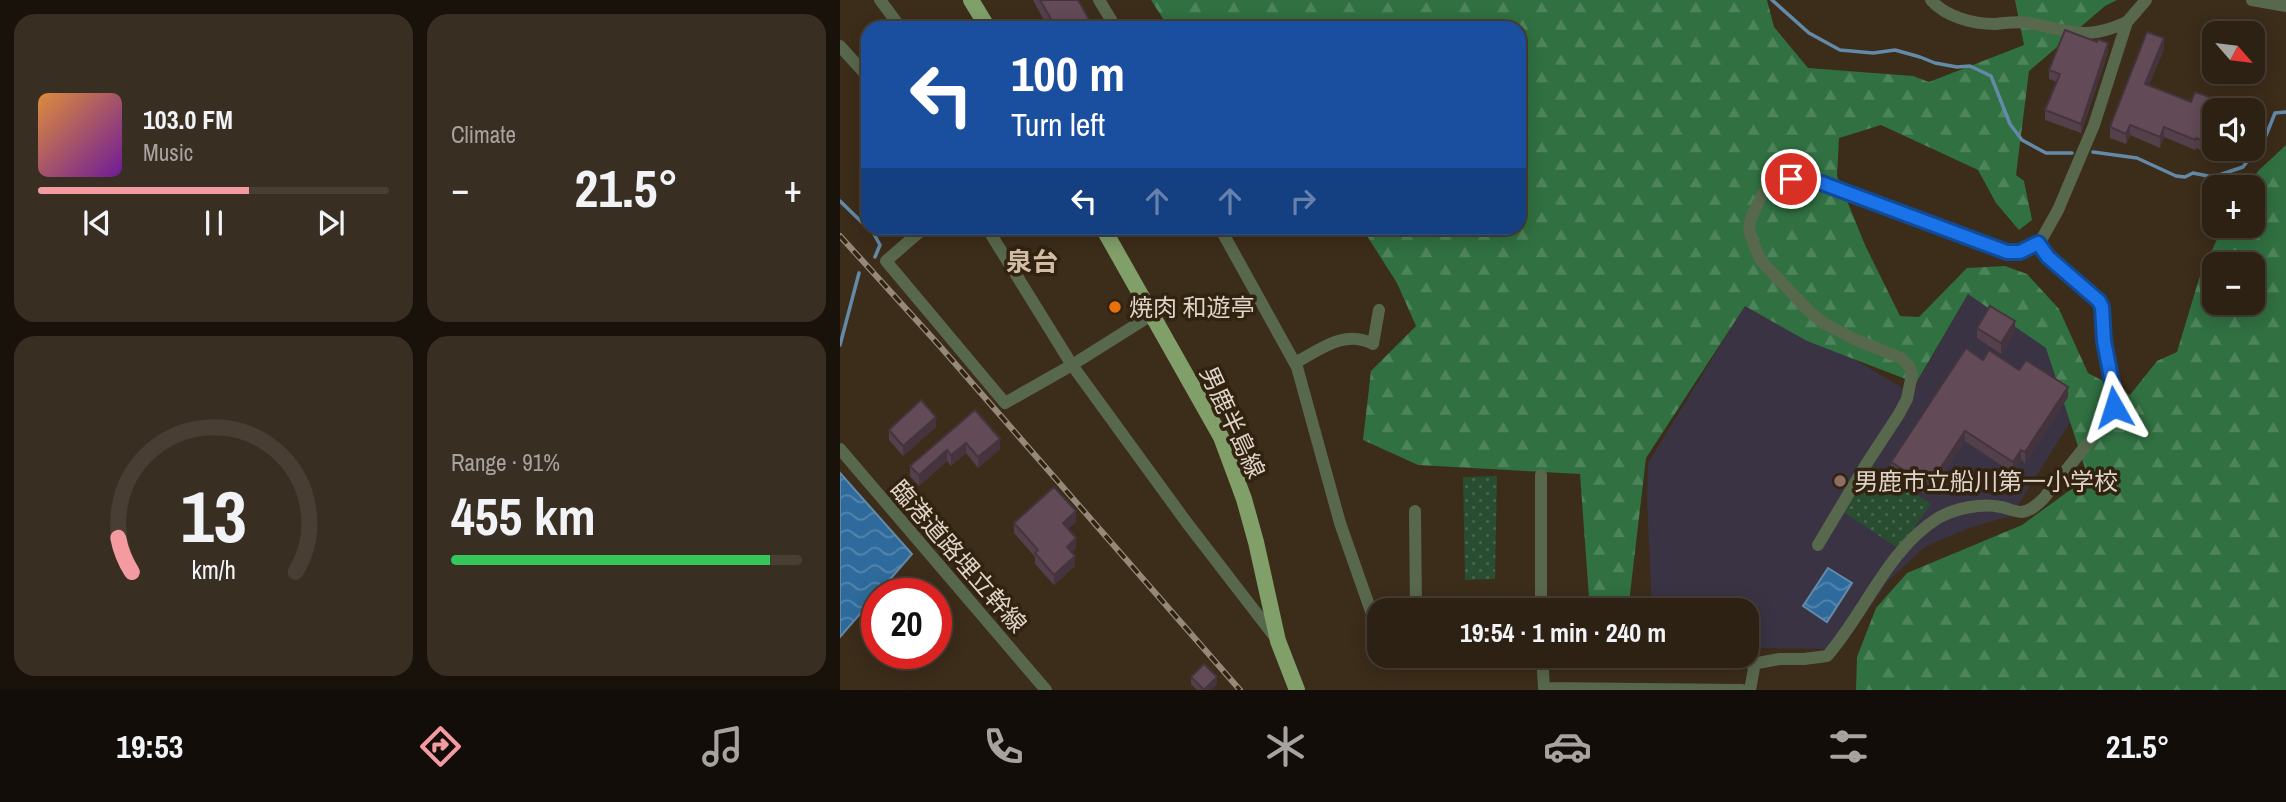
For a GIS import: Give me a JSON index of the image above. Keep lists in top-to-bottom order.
{
  "streets": {
    "main road": ["男鹿半島線"],
    "street": ["臨港道路埋立幹線"]
  },
  "districts": ["泉台"],
  "places": ["焼肉 和遊亭", "男鹿市立船川第一小学校"],
  "north": "bottom right",
  "page": {
    "tile": [
      "Climate",
      ["Range · 91%", "455 km"]
    ],
    "map_buttons": ["+", "−"],
    "turn": ["100 m", "Turn left"],
    "song": ["103.0 FM", "Music"],
    "heat": ["−", "21.5°", "+"],
    "limit": "20",
    "trip": "19:54 · 1 min · 240 m",
    "tabs": ["19:53", "21.5°"],
    "gauge": ["13", "km/h"]
  }
}
